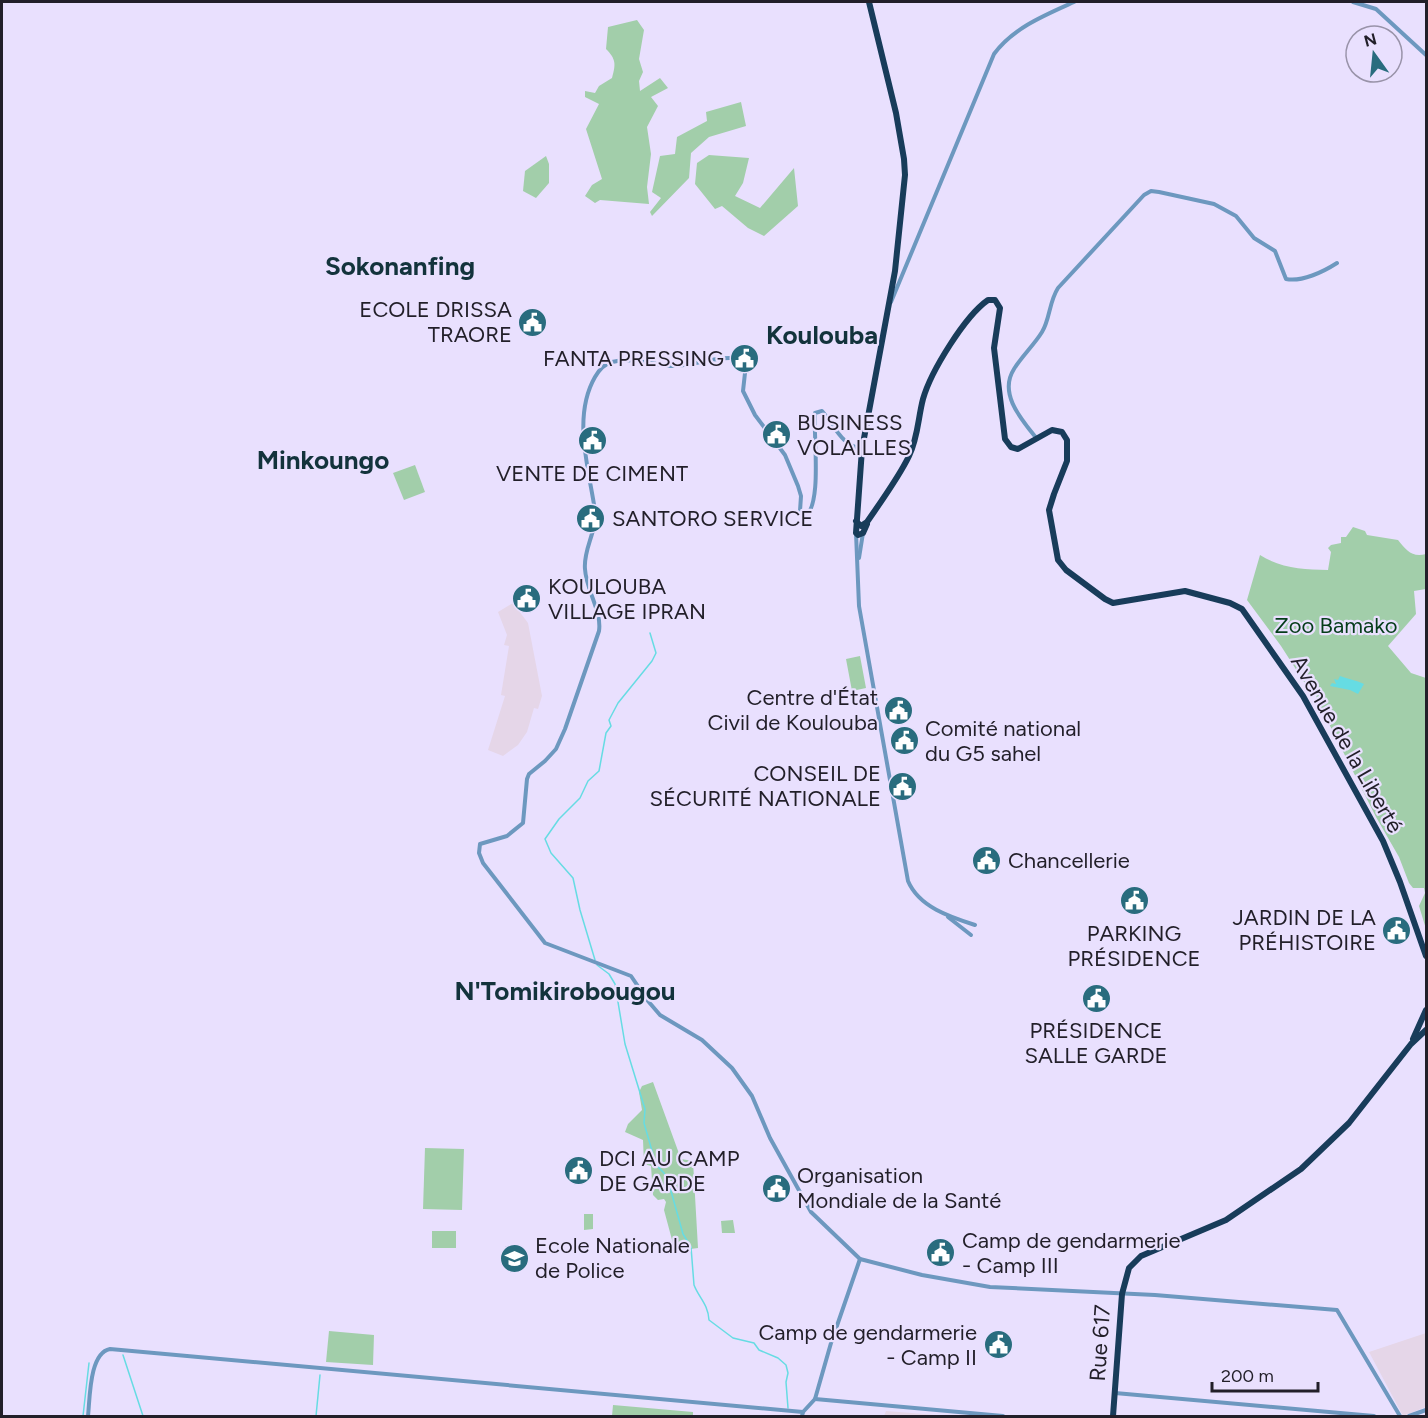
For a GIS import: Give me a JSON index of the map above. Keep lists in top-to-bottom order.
{
  "streets": {
    "highway": ["Avenue de la Liberté", "Rue 617"]
  },
  "districts": [
    "Sokonanfing",
    "Koulouba",
    "Minkoungo",
    "N'Tomikirobougou"
  ],
  "parks": ["Zoo Bamako"],
  "places": {
    "public building": [
      "ECOLE DRISSA TRAORE",
      "FANTA PRESSING",
      "BUSINESS VOLAILLES",
      "VENTE DE CIMENT",
      "SANTORO SERVICE",
      "KOULOUBA VILLAGE IPRAN",
      "Centre d'État Civil de Koulouba",
      "Comité national du G5 sahel",
      "CONSEIL DE SÉCURITÉ NATIONALE",
      "Chancellerie",
      "PARKING PRÉSIDENCE",
      "JARDIN DE LA PRÉHISTOIRE",
      "PRÉSIDENCE SALLE GARDE",
      "DCI AU CAMP DE GARDE",
      "Organisation Mondiale de la Santé",
      "Camp de gendarmerie - Camp III",
      "Camp de gendarmerie - Camp II"
    ],
    "school or university": ["Ecole Nationale de Police"]
  },
  "scale_bar": "200 m",
  "north": "top"
}
